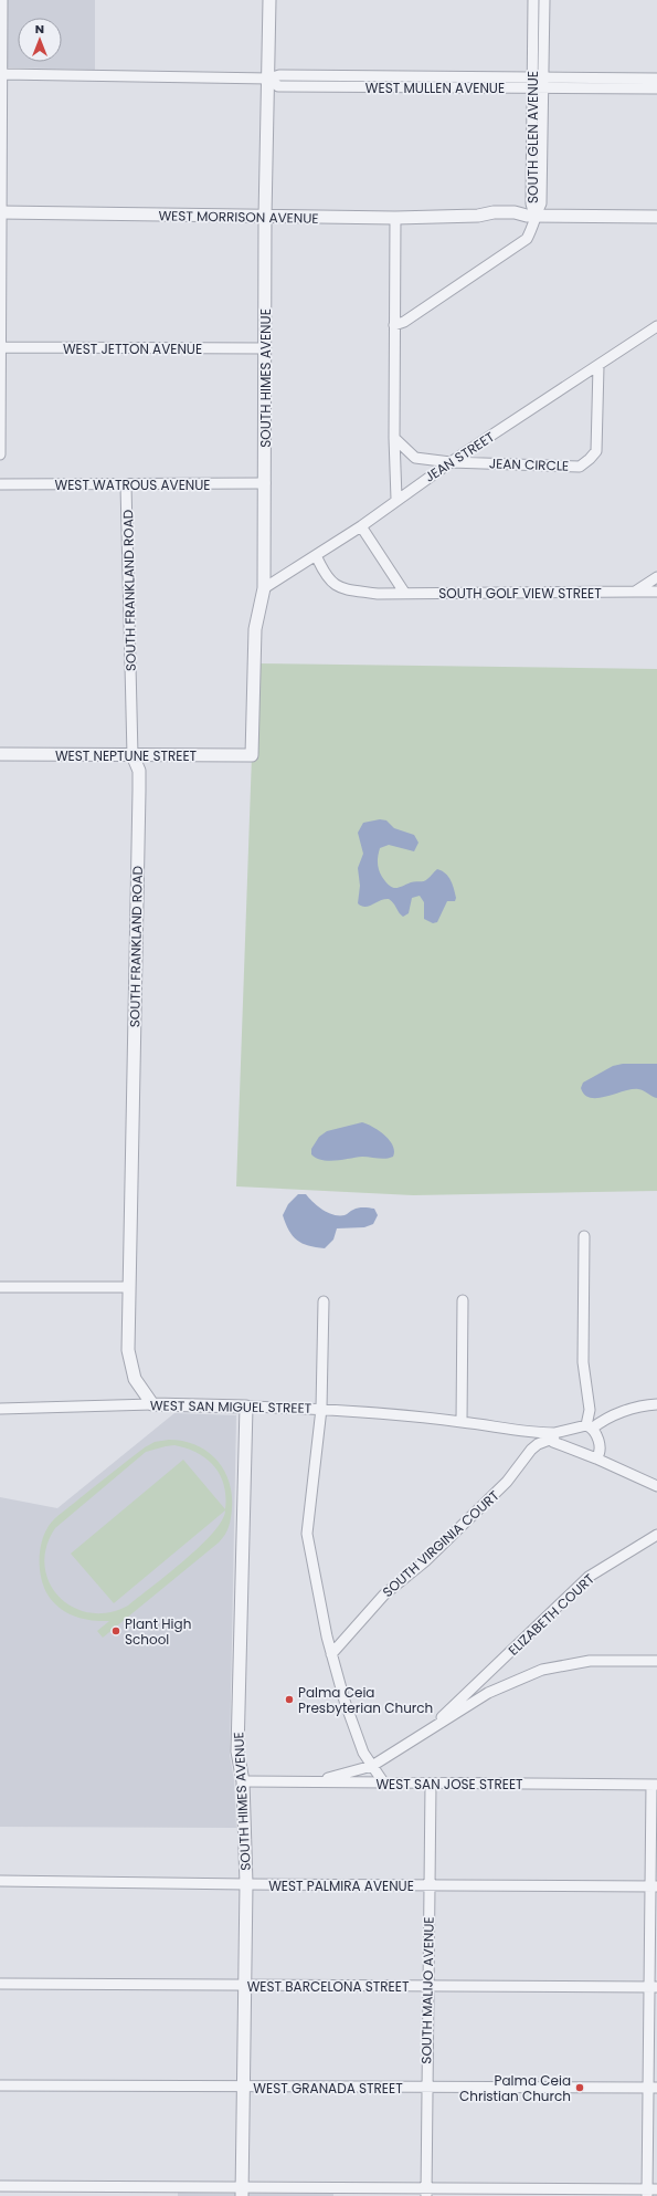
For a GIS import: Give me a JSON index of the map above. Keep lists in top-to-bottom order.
{
  "streets": {
    "street": [
      "WEST MULLEN AVENUE",
      "SOUTH GLEN AVENUE",
      "WEST MORRISON AVENUE",
      "WEST JETTON AVENUE",
      "SOUTH HIMES AVENUE",
      "JEAN STREET",
      "JEAN CIRCLE",
      "WEST WATROUS AVENUE",
      "SOUTH FRANKLAND ROAD",
      "SOUTH GOLF VIEW STREET",
      "WEST NEPTUNE STREET",
      "WEST SAN MIGUEL STREET",
      "SOUTH VIRGINIA COURT",
      "ELIZABETH COURT",
      "WEST SAN JOSE STREET",
      "WEST PALMIRA AVENUE",
      "WEST BARCELONA STREET",
      "SOUTH MALIJO AVENUE",
      "WEST GRANADA STREET"
    ]
  },
  "crossings": [
    ["WEST MULLEN AVENUE", "SOUTH GLEN AVENUE"],
    ["WEST MULLEN AVENUE", "SOUTH HIMES AVENUE"],
    ["SOUTH GLEN AVENUE", "WEST MORRISON AVENUE"],
    ["WEST MORRISON AVENUE", "SOUTH HIMES AVENUE"],
    ["WEST JETTON AVENUE", "SOUTH HIMES AVENUE"],
    ["SOUTH HIMES AVENUE", "JEAN STREET"],
    ["SOUTH HIMES AVENUE", "WEST WATROUS AVENUE"],
    ["SOUTH HIMES AVENUE", "WEST NEPTUNE STREET"],
    ["SOUTH HIMES AVENUE", "WEST SAN MIGUEL STREET"],
    ["SOUTH HIMES AVENUE", "WEST SAN JOSE STREET"],
    ["SOUTH HIMES AVENUE", "WEST PALMIRA AVENUE"],
    ["SOUTH HIMES AVENUE", "WEST BARCELONA STREET"],
    ["SOUTH HIMES AVENUE", "WEST GRANADA STREET"],
    ["JEAN STREET", "JEAN CIRCLE"],
    ["JEAN STREET", "SOUTH GOLF VIEW STREET"],
    ["WEST WATROUS AVENUE", "SOUTH FRANKLAND ROAD"],
    ["SOUTH FRANKLAND ROAD", "WEST NEPTUNE STREET"],
    ["SOUTH FRANKLAND ROAD", "WEST SAN MIGUEL STREET"],
    ["WEST SAN MIGUEL STREET", "SOUTH VIRGINIA COURT"],
    ["WEST SAN JOSE STREET", "SOUTH MALIJO AVENUE"],
    ["WEST PALMIRA AVENUE", "SOUTH MALIJO AVENUE"],
    ["WEST BARCELONA STREET", "SOUTH MALIJO AVENUE"],
    ["SOUTH MALIJO AVENUE", "WEST GRANADA STREET"]
  ],
  "places": ["Plant High School", "Palma Ceia Presbyterian Church", "Palma Ceia Christian Church"],
  "north": "top"
}
